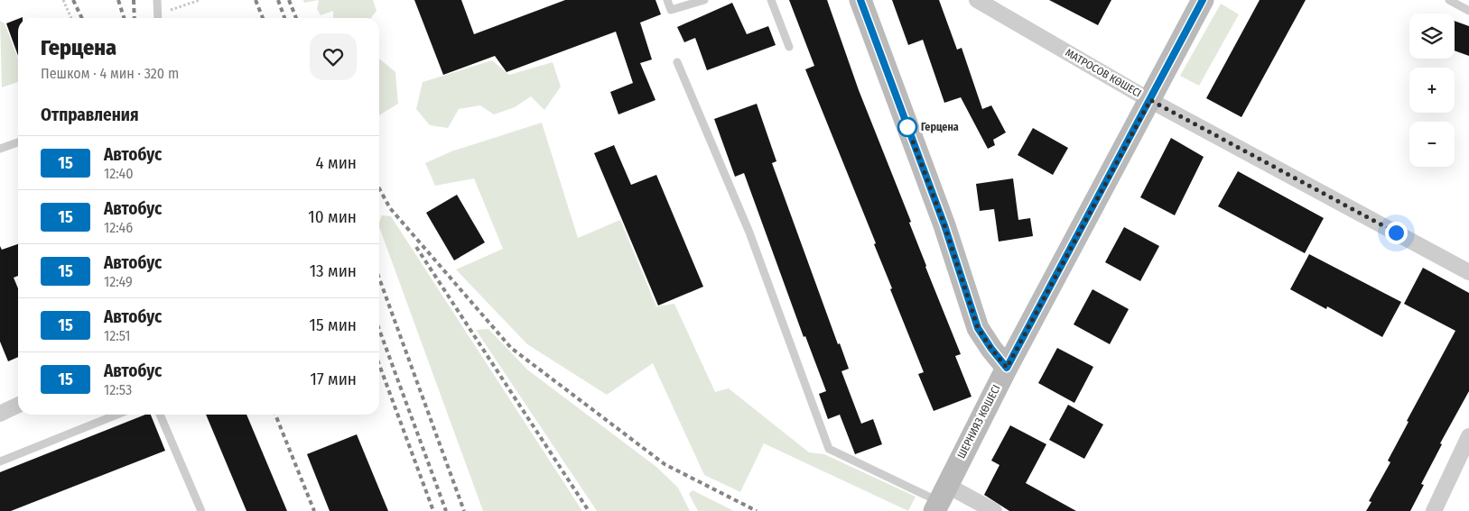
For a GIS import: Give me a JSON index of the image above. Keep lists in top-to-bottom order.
{
  "streets": {
    "street": ["МАТРОСОВ КӨШЕСІ", "ШЕРНИЯЗ КӨШЕСІ"]
  },
  "crossings": [
    ["МАТРОСОВ КӨШЕСІ", "ШЕРНИЯЗ КӨШЕСІ"]
  ],
  "places": ["Герцена"],
  "lines": ["bus line 15"],
  "page": {
    "map_buttons": ["+", "−"],
    "heading": [
      ["Герцена", "Пешком · 4 мин · 320 m"],
      "Отправления"
    ],
    "list": [
      {
        "mark": "15",
        "name": "Автобус",
        "note": "12:40",
        "value": "4 мин"
      },
      {
        "mark": "15",
        "name": "Автобус",
        "note": "12:46",
        "value": "10 мин"
      },
      {
        "mark": "15",
        "name": "Автобус",
        "note": "12:49",
        "value": "13 мин"
      },
      {
        "mark": "15",
        "name": "Автобус",
        "note": "12:51",
        "value": "15 мин"
      },
      {
        "mark": "15",
        "name": "Автобус",
        "note": "12:53",
        "value": "17 мин"
      }
    ]
  }
}
